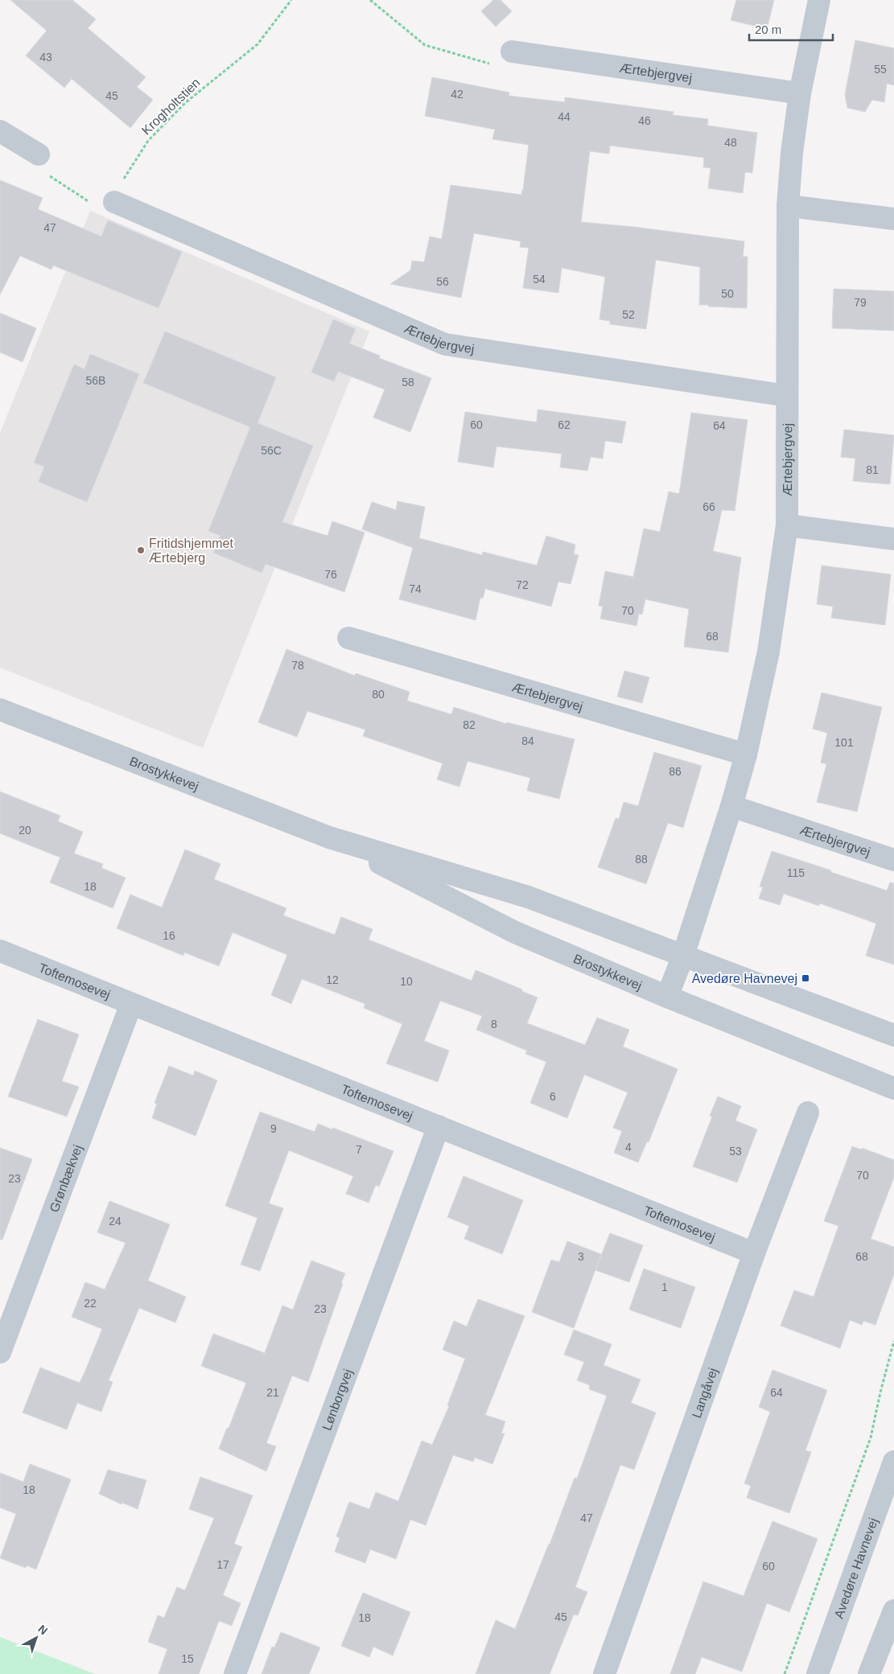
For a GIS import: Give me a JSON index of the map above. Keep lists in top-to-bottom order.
{
  "streets": {
    "street": [
      "Ærtebjergvej",
      "Brostykkevej",
      "Toftemosevej",
      "Grønbækvej",
      "Langåvej",
      "Lønborgvej",
      "Avedøre Havnevej"
    ],
    "path": ["Krogholtstien"]
  },
  "crossings": [
    ["Ærtebjergvej", "Krogholtstien"],
    ["Ærtebjergvej", "Brostykkevej"],
    ["Toftemosevej", "Grønbækvej"],
    ["Toftemosevej", "Langåvej"],
    ["Toftemosevej", "Lønborgvej"]
  ],
  "places": {
    "other": ["Fritidshjemmet Ærtebjerg"],
    "transit": ["Avedøre Havnevej"]
  },
  "house_numbers": [
    "43",
    "55",
    "42",
    "45",
    "44",
    "46",
    "48",
    "47",
    "54",
    "56",
    "50",
    "79",
    "52",
    "56B",
    "58",
    "60",
    "62",
    "64",
    "56C",
    "81",
    "66",
    "76",
    "72",
    "74",
    "70",
    "68",
    "78",
    "80",
    "82",
    "84",
    "101",
    "86",
    "20",
    "88",
    "115",
    "18",
    "16",
    "12",
    "10",
    "8",
    "6",
    "9",
    "4",
    "7",
    "53",
    "70",
    "23",
    "24",
    "3",
    "68",
    "1",
    "22",
    "23",
    "21",
    "64",
    "18",
    "47",
    "17",
    "60",
    "45",
    "18",
    "15"
  ],
  "scale_bar": "20 m",
  "north": "top right"
}
